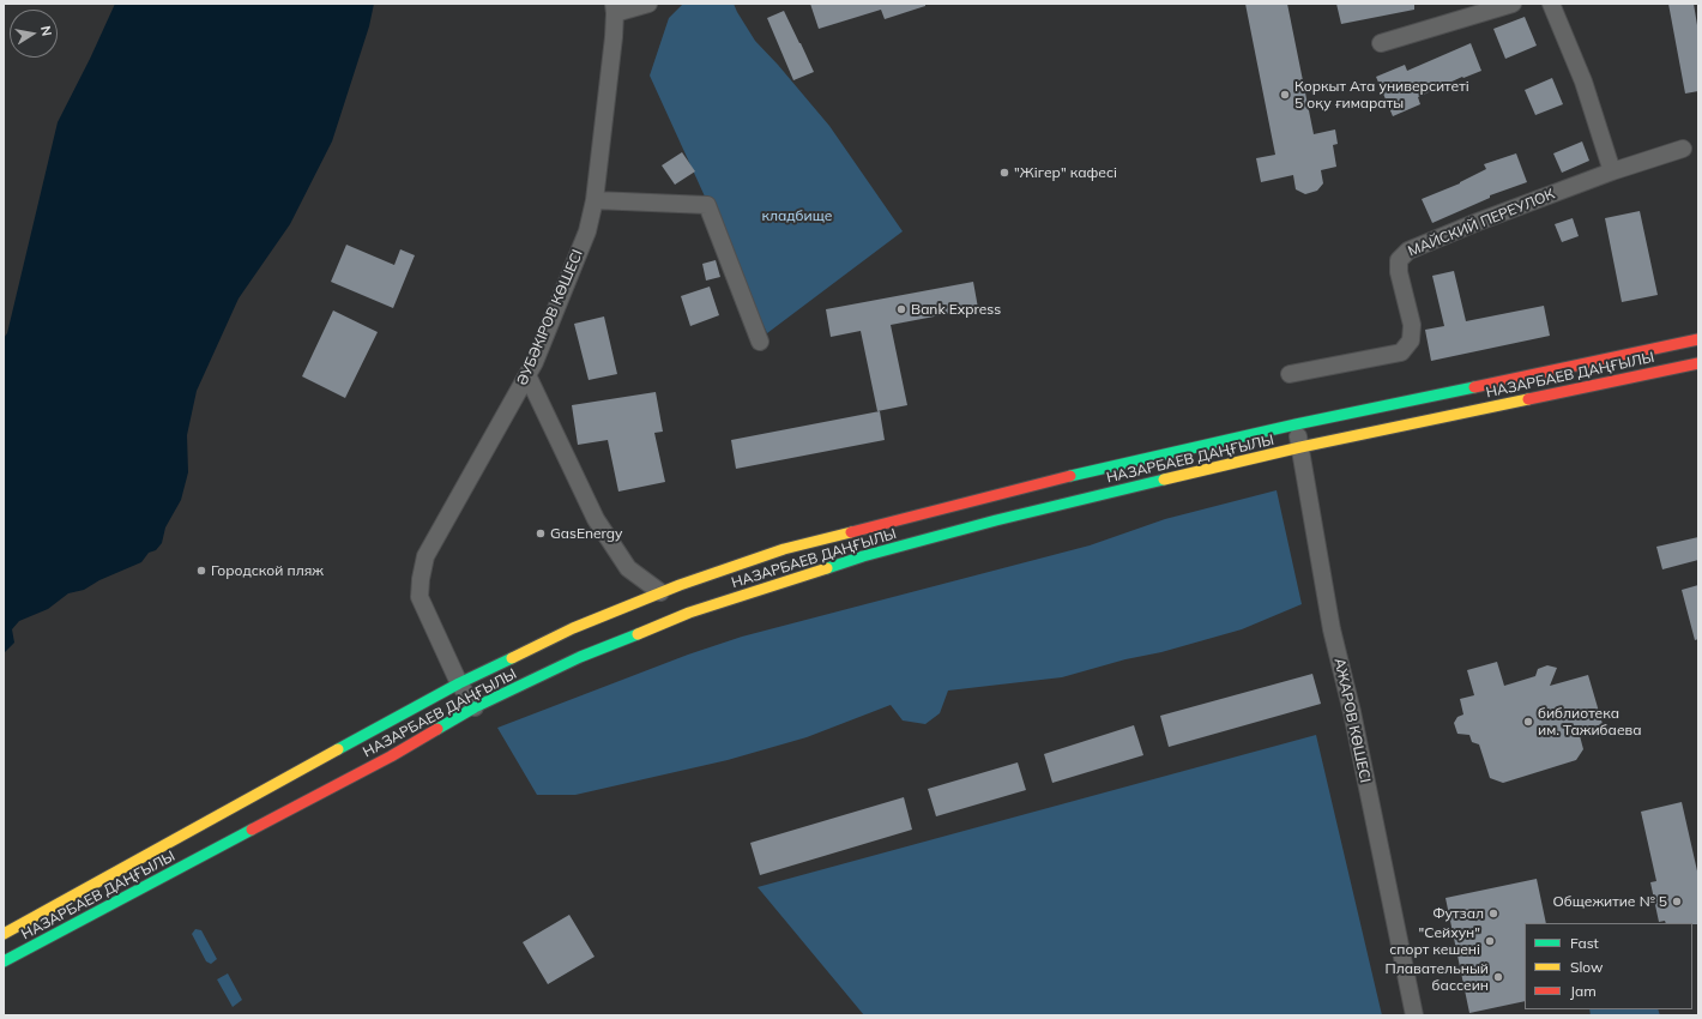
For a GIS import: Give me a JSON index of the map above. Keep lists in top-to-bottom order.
{
  "streets": {
    "main road": ["НАЗАРБАЕВ ДАҢҒЫЛЫ"],
    "street": ["МАЙСКИЙ ПЕРЕУЛОК", "ӘУБӘКІРОВ КӨШЕСІ", "АЖАРОВ КӨШЕСІ"]
  },
  "crossings": [
    ["ӘУБӘКІРОВ КӨШЕСІ", "НАЗАРБАЕВ ДАҢҒЫЛЫ"],
    ["НАЗАРБАЕВ ДАҢҒЫЛЫ", "АЖАРОВ КӨШЕСІ"]
  ],
  "parks": ["кладбище"],
  "places": [
    "Коркыт Ата университеті 5 оқу ғимараты",
    "\"Жігер\" кафесі",
    "Bank Express",
    "GasEnergy",
    "Городской пляж",
    "библиотека им. Тажибаева",
    "Общежитие № 5",
    "Футзал",
    "\"Сейхун\" спорт кешені",
    "Плавательный бассеин"
  ],
  "legend": ["Fast", "Slow", "Jam"],
  "north": "right"
}
